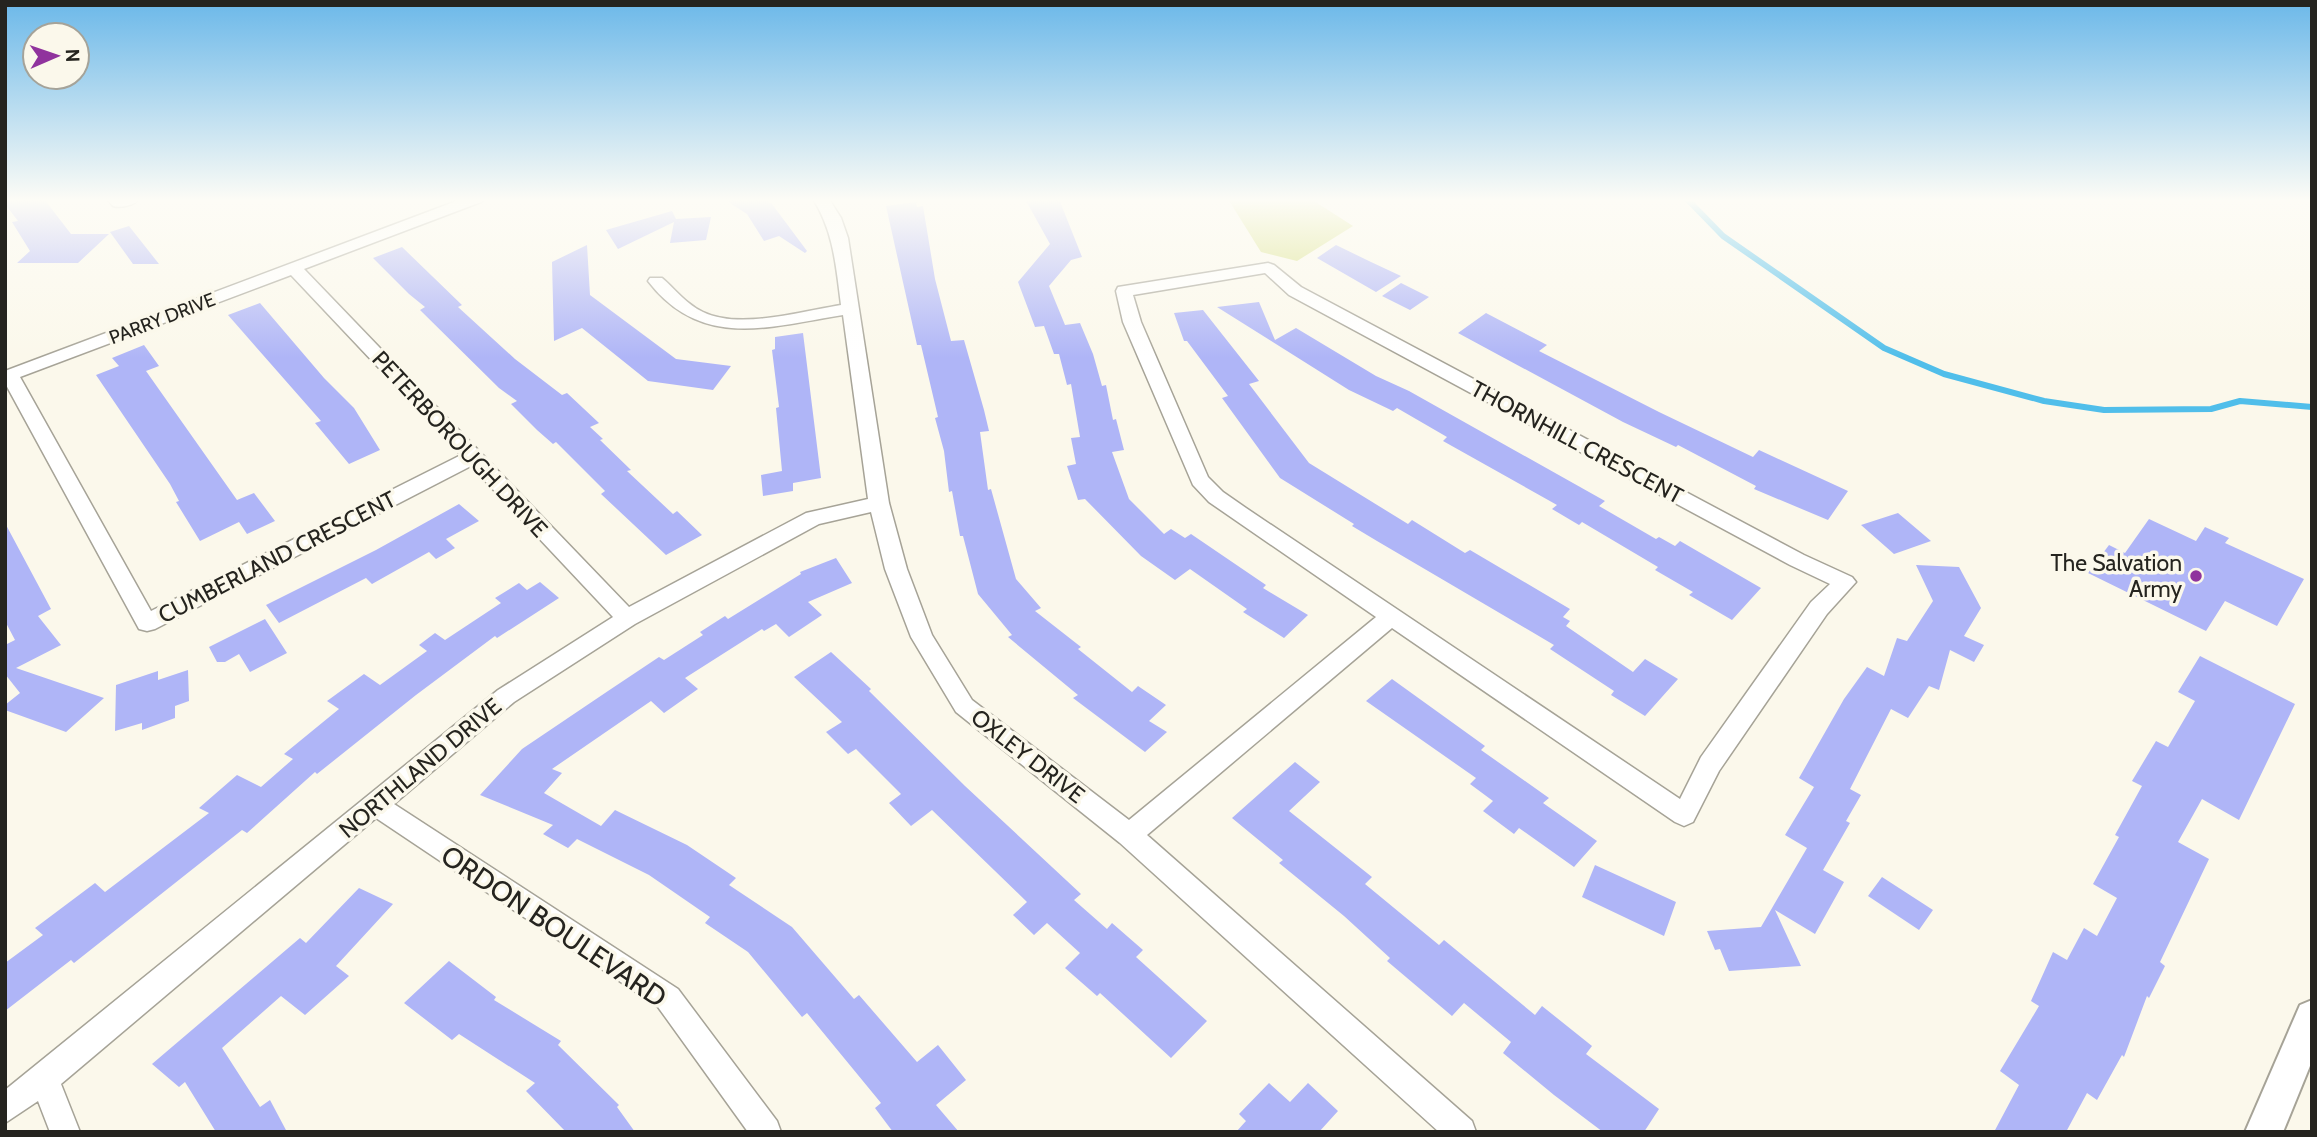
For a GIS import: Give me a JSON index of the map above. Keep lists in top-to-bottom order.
{
  "streets": {
    "street": [
      "PARRY DRIVE",
      "THORNHILL CRESCENT",
      "PETERBOROUGH DRIVE",
      "CUMBERLAND CRESCENT",
      "OXLEY DRIVE",
      "NORTHLAND DRIVE",
      "ORDON BOULEVARD"
    ]
  },
  "crossings": [
    ["PARRY DRIVE", "PETERBOROUGH DRIVE"],
    ["PARRY DRIVE", "CUMBERLAND CRESCENT"],
    ["PETERBOROUGH DRIVE", "CUMBERLAND CRESCENT"],
    ["PETERBOROUGH DRIVE", "NORTHLAND DRIVE"],
    ["OXLEY DRIVE", "NORTHLAND DRIVE"],
    ["NORTHLAND DRIVE", "ORDON BOULEVARD"]
  ],
  "places": ["The Salvation Army"],
  "north": "right"
}
